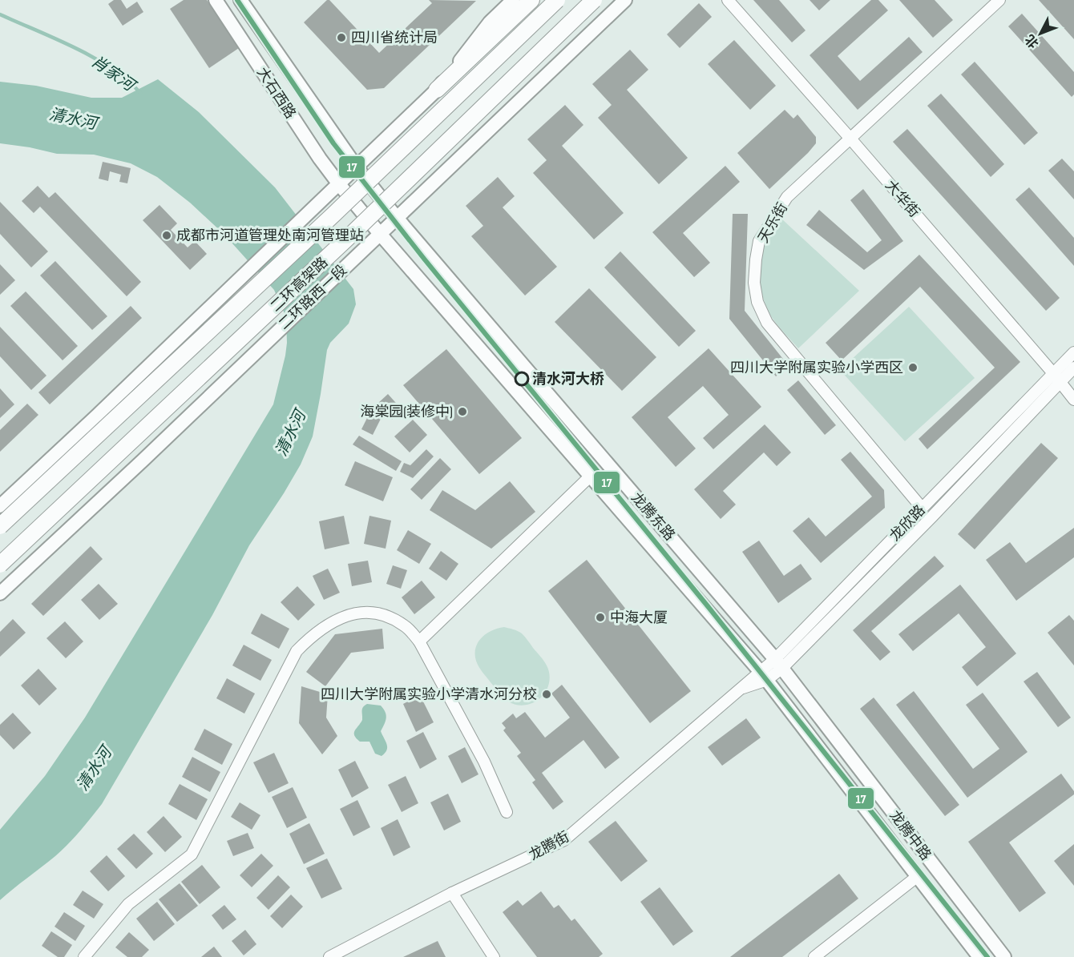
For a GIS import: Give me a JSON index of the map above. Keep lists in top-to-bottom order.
{
  "streets": {
    "highway": ["二环高架路"],
    "main road": [
      "大石西路",
      "二环路西一段",
      "龙腾东路",
      "龙腾中路"
    ],
    "street": [
      "大华街",
      "天乐街",
      "龙欣路",
      "龙腾街"
    ]
  },
  "crossings": [
    ["大石西路", "龙腾东路"],
    ["大华街", "天乐街"],
    ["大华街", "龙欣路"],
    ["天乐街", "龙欣路"],
    ["二环路西一段", "龙腾东路"],
    ["龙腾东路", "龙欣路"],
    ["龙腾东路", "龙腾中路"],
    ["龙腾东路", "龙腾街"],
    ["龙欣路", "龙腾中路"],
    ["龙欣路", "龙腾街"],
    ["龙腾中路", "龙腾街"]
  ],
  "water": ["肖家河", "清水河"],
  "places": [
    "四川省统计局",
    "成都市河道管理处南河管理站",
    "四川大学附属实验小学西区",
    "清水河大桥",
    "海棠园(装修中)",
    "中海大厦",
    "四川大学附属实验小学清水河分校"
  ],
  "lines": ["transit line 17"],
  "north": "bottom left"
}
